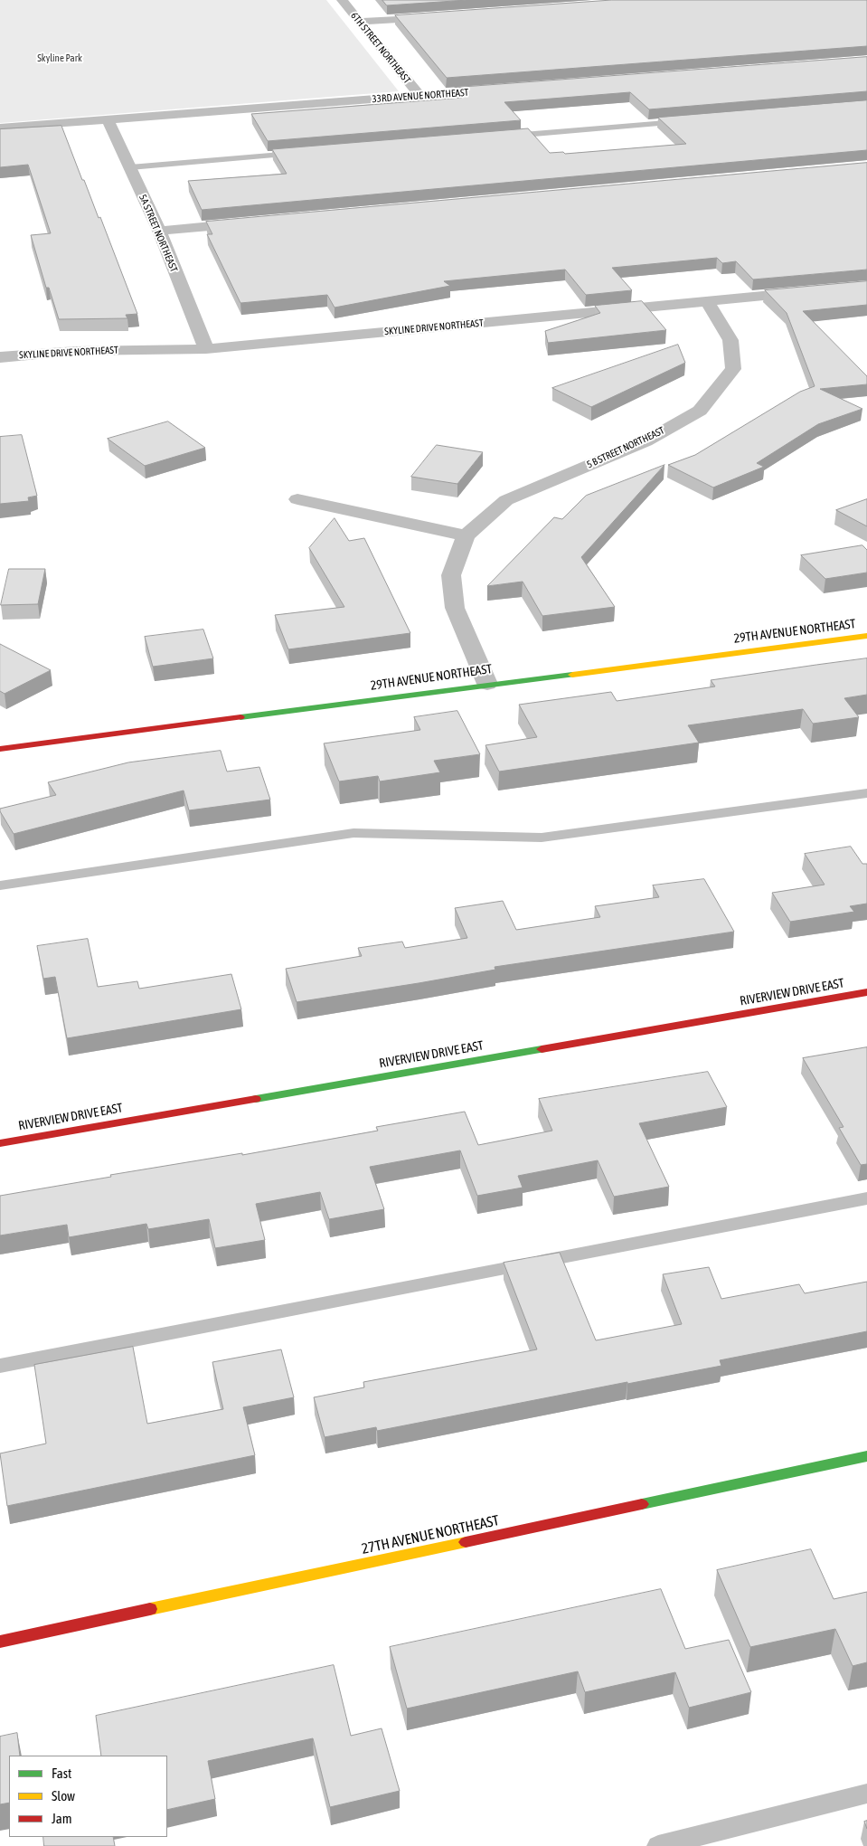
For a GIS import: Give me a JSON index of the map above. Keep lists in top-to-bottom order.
{
  "streets": {
    "street": [
      "6TH STREET NORTHEAST",
      "33RD AVENUE NORTHEAST",
      "5A STREET NORTHEAST",
      "SKYLINE DRIVE NORTHEAST",
      "5 B STREET NORTHEAST",
      "29TH AVENUE NORTHEAST",
      "RIVERVIEW DRIVE EAST",
      "27TH AVENUE NORTHEAST"
    ]
  },
  "crossings": [
    ["6TH STREET NORTHEAST", "33RD AVENUE NORTHEAST"],
    ["33RD AVENUE NORTHEAST", "5A STREET NORTHEAST"],
    ["5A STREET NORTHEAST", "SKYLINE DRIVE NORTHEAST"],
    ["SKYLINE DRIVE NORTHEAST", "5 B STREET NORTHEAST"],
    ["5 B STREET NORTHEAST", "29TH AVENUE NORTHEAST"]
  ],
  "parks": ["Skyline Park"],
  "legend": ["Fast", "Slow", "Jam"]
}
